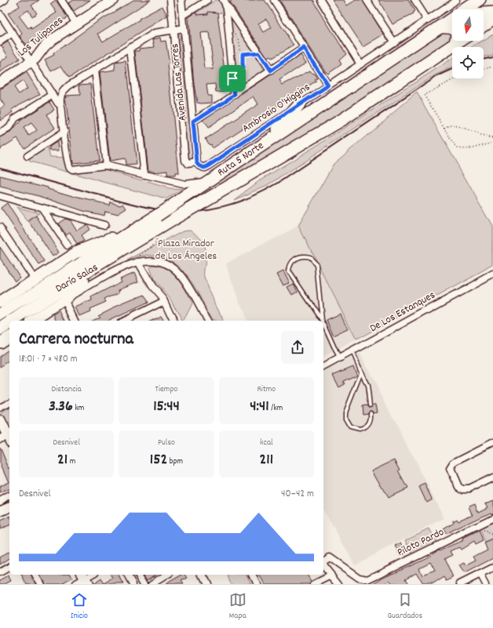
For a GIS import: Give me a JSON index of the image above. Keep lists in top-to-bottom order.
{
  "streets": {
    "highway": ["Ruta 5 Norte"],
    "main road": ["Darío Salas"],
    "street": [
      "Los Tulipanes",
      "Avenida Las Torres",
      "Ambrosio O'Higgins",
      "De Los Estanques",
      "Piloto Pardo"
    ]
  },
  "crossings": [
    ["Avenida Las Torres", "Ambrosio O'Higgins"]
  ],
  "parks": ["Plaza Mirador de Los Ángeles"],
  "north": "bottom",
  "page": {
    "heading": ["Carrera nocturna", "18:01 · 7 × 480 m"],
    "stats": [
      ["Distancia", "3.36 km"],
      ["Tiempo", "15:44"],
      ["Ritmo", "4:41 /km"],
      ["Desnivel", "21 m"],
      ["Pulso", "152 bpm"],
      ["kcal", "211"]
    ],
    "chart": ["Desnivel", "40–42 m"],
    "tabs": ["Inicio", "Mapa", "Guardados"]
  }
}
